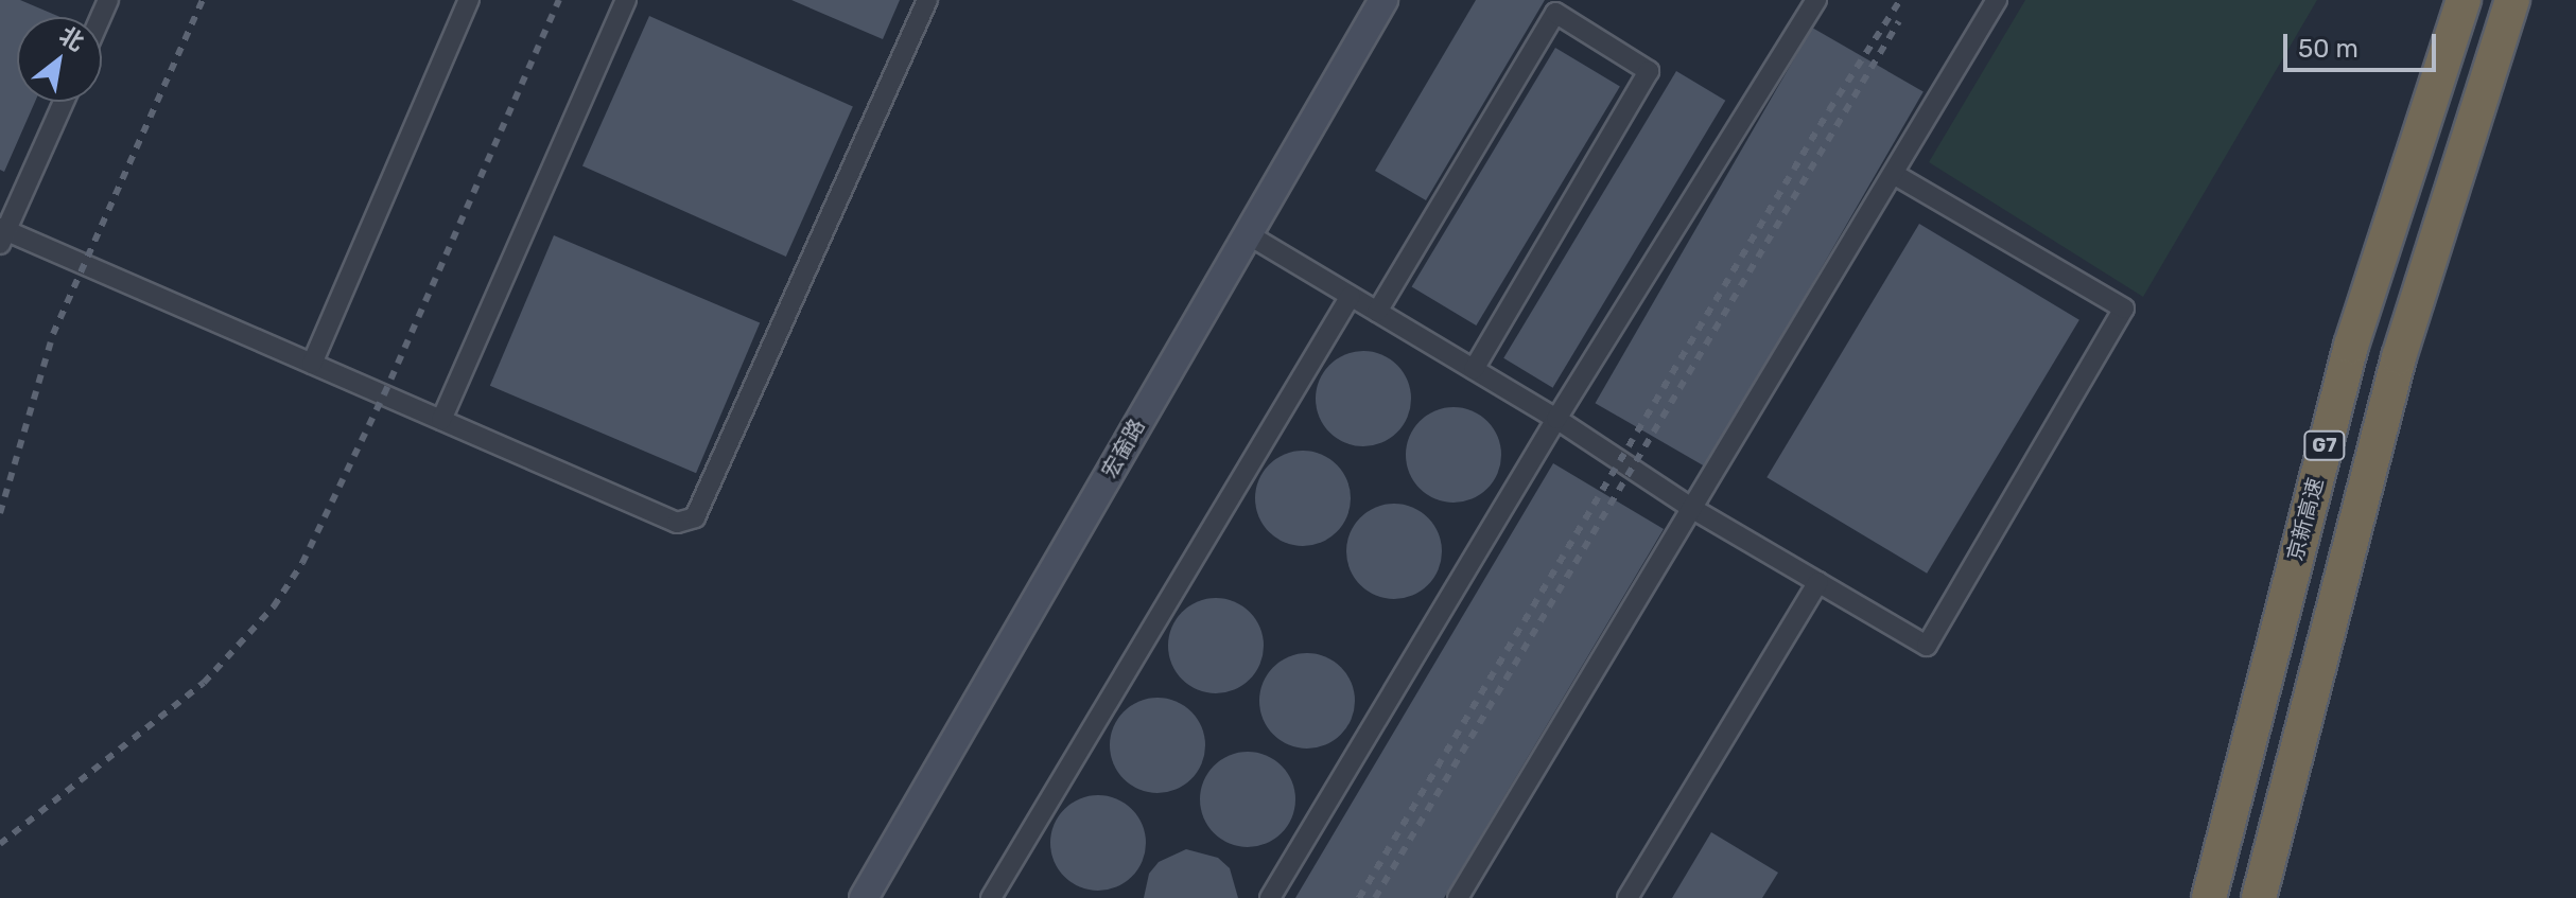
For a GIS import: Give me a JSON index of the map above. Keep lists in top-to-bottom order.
{
  "streets": {
    "highway": ["G7", "京新高速"],
    "street": ["宏奤路"]
  },
  "scale_bar": "50 m",
  "north": "top right"
}
